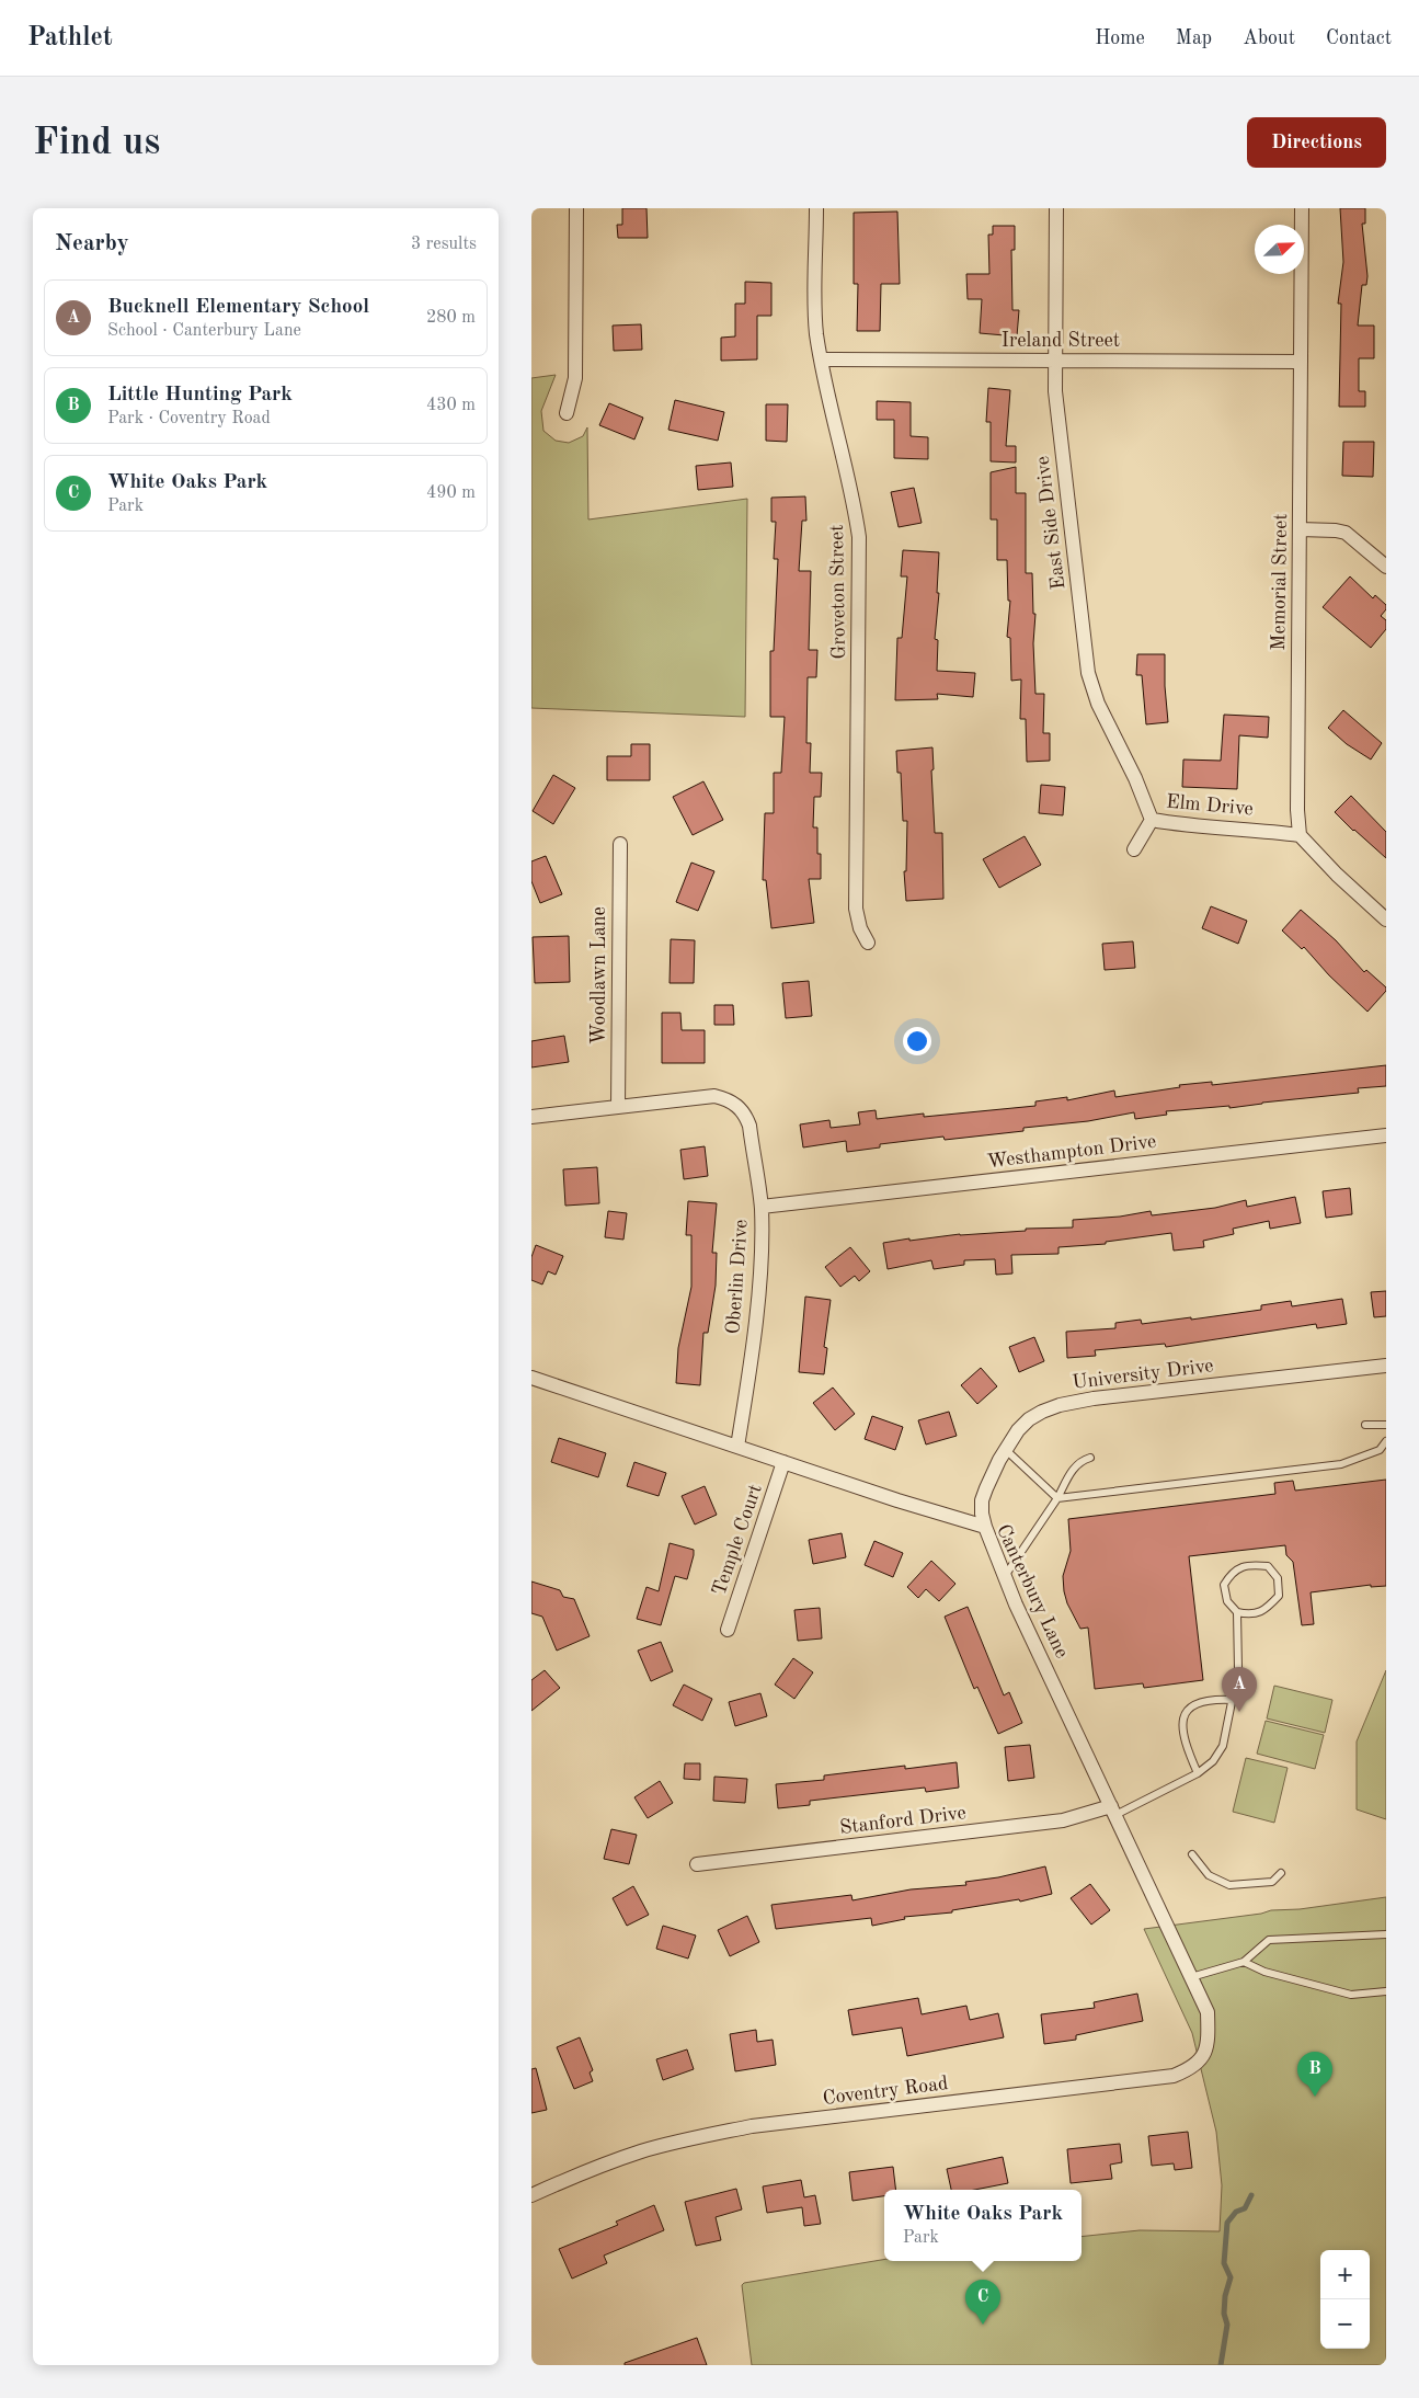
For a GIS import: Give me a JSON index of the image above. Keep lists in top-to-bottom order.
{
  "streets": {
    "street": [
      "Ireland Street",
      "East Side Drive",
      "Memorial Street",
      "Groveton Street",
      "Elm Drive",
      "Woodlawn Lane",
      "Westhampton Drive",
      "Oberlin Drive",
      "University Drive",
      "Temple Court",
      "Canterbury Lane",
      "Stanford Drive",
      "Coventry Road"
    ]
  },
  "crossings": [
    ["Ireland Street", "East Side Drive"],
    ["Ireland Street", "Memorial Street"],
    ["Ireland Street", "Groveton Street"],
    ["East Side Drive", "Elm Drive"],
    ["Memorial Street", "Elm Drive"],
    ["Woodlawn Lane", "Oberlin Drive"],
    ["Westhampton Drive", "Oberlin Drive"],
    ["Oberlin Drive", "Canterbury Lane"],
    ["University Drive", "Canterbury Lane"],
    ["Temple Court", "Canterbury Lane"],
    ["Canterbury Lane", "Stanford Drive"],
    ["Canterbury Lane", "Coventry Road"]
  ],
  "north": "top right",
  "page": {
    "header": "Pathlet",
    "nav": [
      "Home",
      "Map",
      "About",
      "Contact"
    ],
    "buttons": "Directions",
    "title": "Find us",
    "heading": ["Nearby", "3 results"],
    "list": [
      {
        "mark": "A",
        "name": "Bucknell Elementary School",
        "note": "School · Canterbury Lane",
        "value": "280 m"
      },
      {
        "mark": "B",
        "name": "Little Hunting Park",
        "note": "Park · Coventry Road",
        "value": "430 m"
      },
      {
        "mark": "C",
        "name": "White Oaks Park",
        "note": "Park",
        "value": "490 m"
      }
    ],
    "pins": ["A", "B", "C"],
    "popup": ["White Oaks Park", "Park"],
    "map_buttons": ["+", "−"]
  }
}
